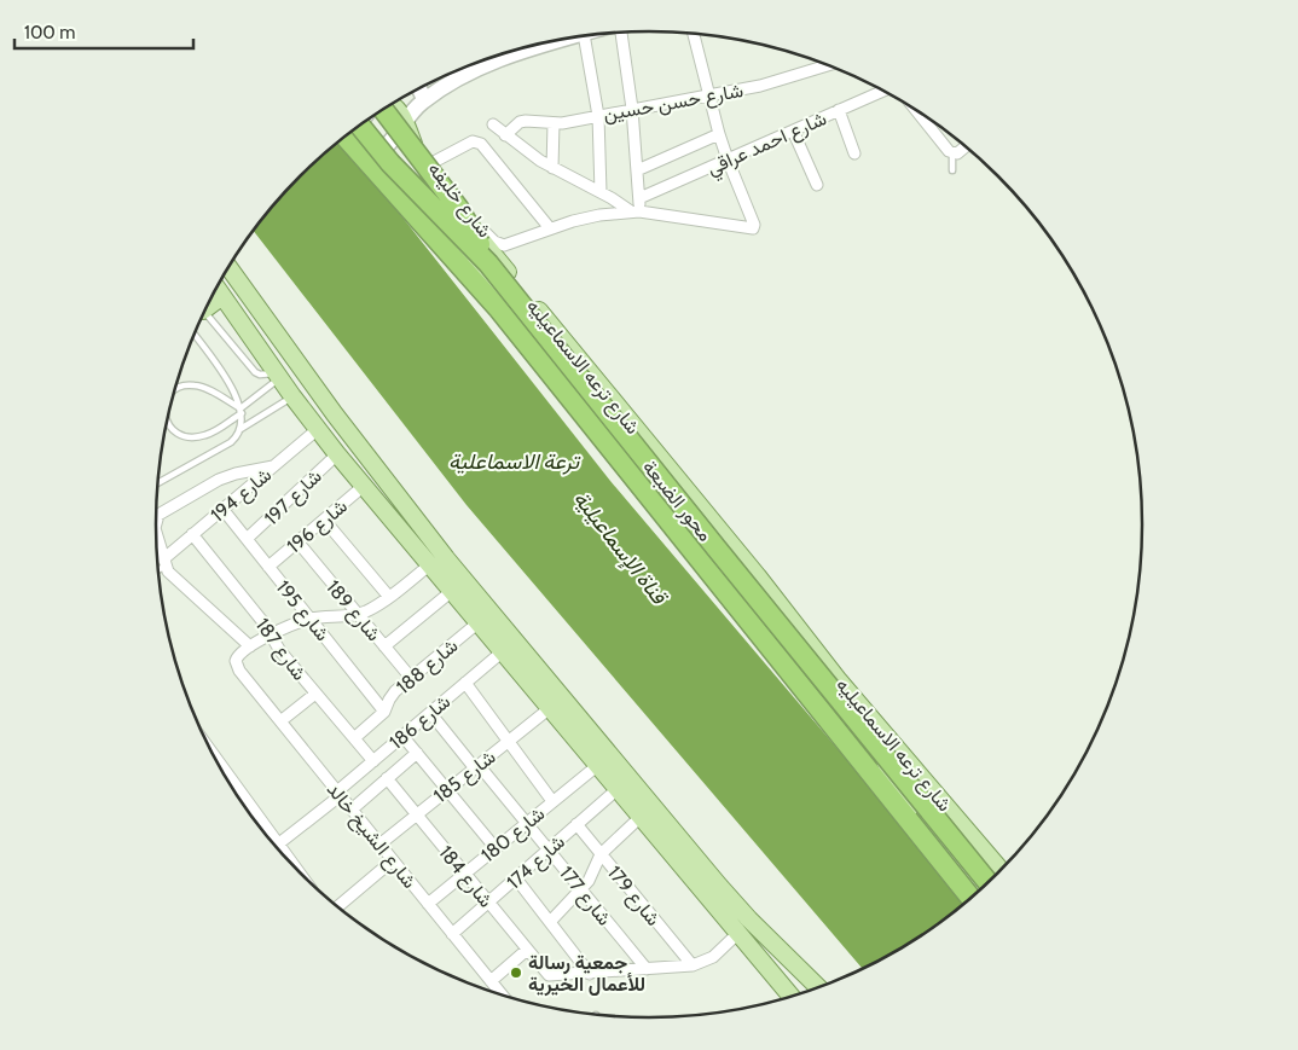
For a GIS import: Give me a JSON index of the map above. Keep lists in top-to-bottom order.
{
  "streets": {
    "highway": ["محور الضبعة"],
    "main road": ["شارع ترعه الاسماعيليه"],
    "street": [
      "شارع حسن حسين",
      "شارع احمد عراقي",
      "شارع خليفه",
      "شارع 194",
      "شارع 197",
      "شارع 196",
      "شارع 195",
      "شارع 189",
      "شارع 187",
      "شارع 188",
      "شارع 186",
      "شارع 185",
      "شارع 180",
      "شارع الشيخ خالد",
      "شارع 174",
      "شارع 184",
      "شارع 177",
      "شارع 179"
    ]
  },
  "crossings": [
    ["شارع خليفه", "شارع ترعه الاسماعيليه"],
    ["شارع 194", "شارع 195"],
    ["شارع 194", "شارع 187"],
    ["شارع 197", "شارع 195"],
    ["شارع 196", "شارع 195"],
    ["شارع 196", "شارع 189"],
    ["شارع 195", "شارع 188"],
    ["شارع 189", "شارع 188"],
    ["شارع 187", "شارع 188"],
    ["شارع 187", "شارع 186"],
    ["شارع 186", "شارع الشيخ خالد"],
    ["شارع 186", "شارع 177"],
    ["شارع 185", "شارع الشيخ خالد"],
    ["شارع 185", "شارع 184"],
    ["شارع 185", "شارع 177"],
    ["شارع 180", "شارع الشيخ خالد"],
    ["شارع 180", "شارع 184"],
    ["شارع 180", "شارع 177"],
    ["شارع الشيخ خالد", "شارع 174"],
    ["شارع 174", "شارع 184"],
    ["شارع 174", "شارع 177"],
    ["شارع 174", "شارع 179"]
  ],
  "water": ["ترعة الاسماعلية", "قناة الإسماعيلية"],
  "places": ["جمعية رسالة للأعمال الخيرية"],
  "scale_bar": "100 m"
}
